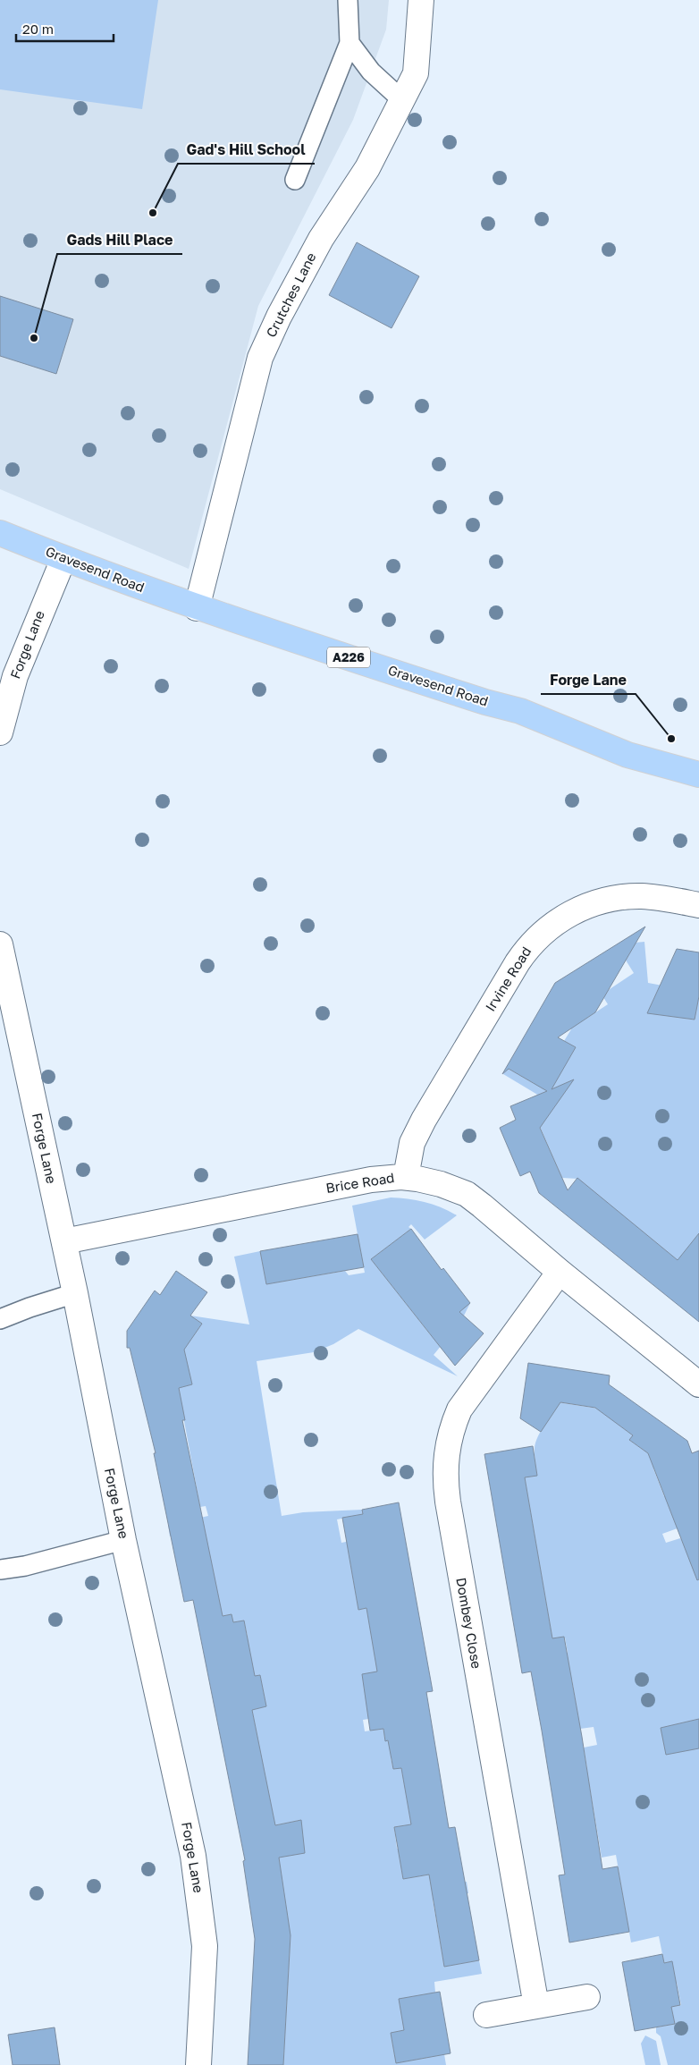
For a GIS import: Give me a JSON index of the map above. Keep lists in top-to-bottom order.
{
  "streets": {
    "main road": ["Gravesend Road", "A226"],
    "street": [
      "Crutches Lane",
      "Forge Lane",
      "Irvine Road",
      "Brice Road",
      "Dombey Close"
    ]
  },
  "crossings": [
    ["Crutches Lane", "Gravesend Road"],
    ["Gravesend Road", "Forge Lane"],
    ["Forge Lane", "Brice Road"],
    ["Irvine Road", "Brice Road"],
    ["Brice Road", "Dombey Close"]
  ],
  "places": ["Gad's Hill School", "Gads Hill Place", "Forge Lane"],
  "scale_bar": "20 m"
}
